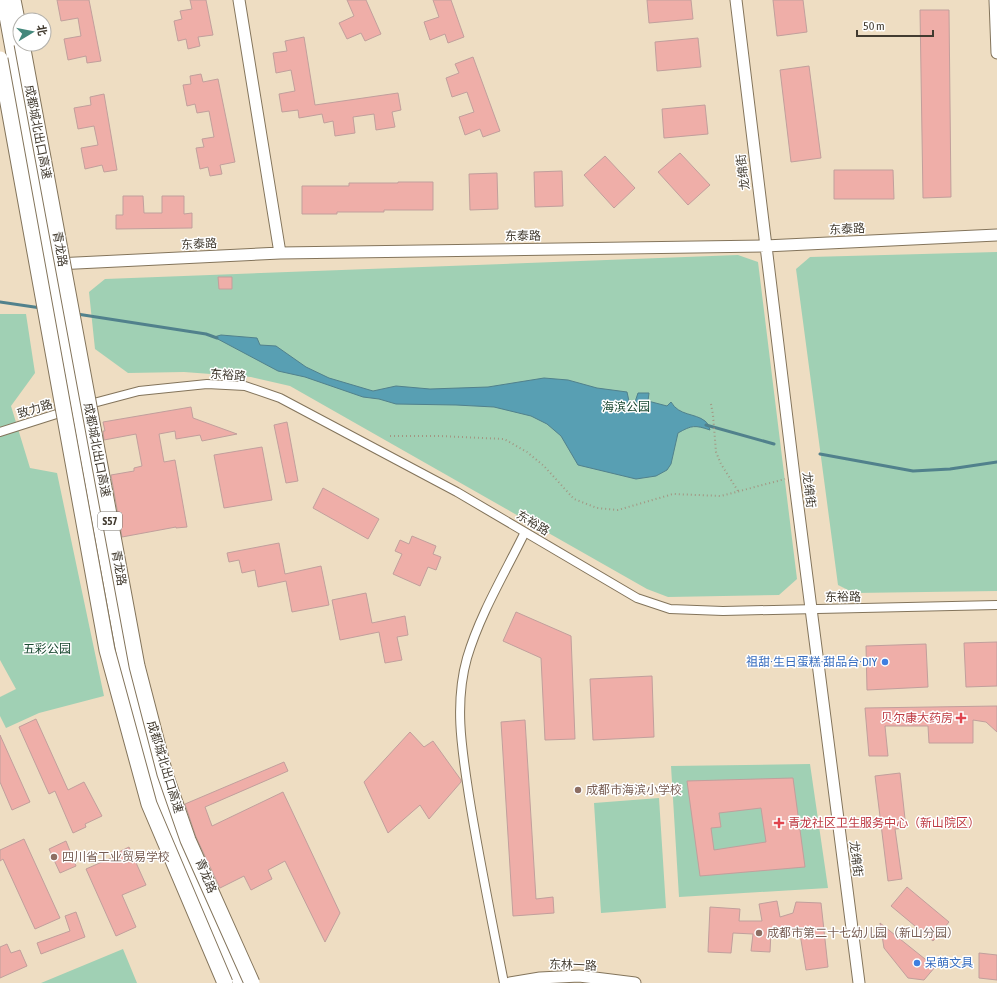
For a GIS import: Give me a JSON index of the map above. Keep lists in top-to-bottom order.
{
  "streets": {
    "highway": ["成都城北出口高速", "S57"],
    "street": [
      "龙绵街",
      "东泰路",
      "青龙路",
      "东裕路",
      "致力路",
      "东林一路"
    ]
  },
  "crossings": [
    ["龙绵街", "东泰路"],
    ["龙绵街", "东裕路"],
    ["东泰路", "青龙路"],
    ["青龙路", "东裕路"],
    ["青龙路", "致力路"],
    ["东裕路", "致力路"]
  ],
  "parks": ["海滨公园", "五彩公园"],
  "places": {
    "other": [
      "祖甜·生日蛋糕·甜品台·DIY",
      "成都市海滨小学校",
      "四川省工业贸易学校",
      "成都市第二十七幼儿园（新山分园）",
      "呆萌文具"
    ],
    "health": ["贝尔康大药房", "青龙社区卫生服务中心（新山院区）"]
  },
  "scale_bar": "50 m",
  "north": "right"
}
